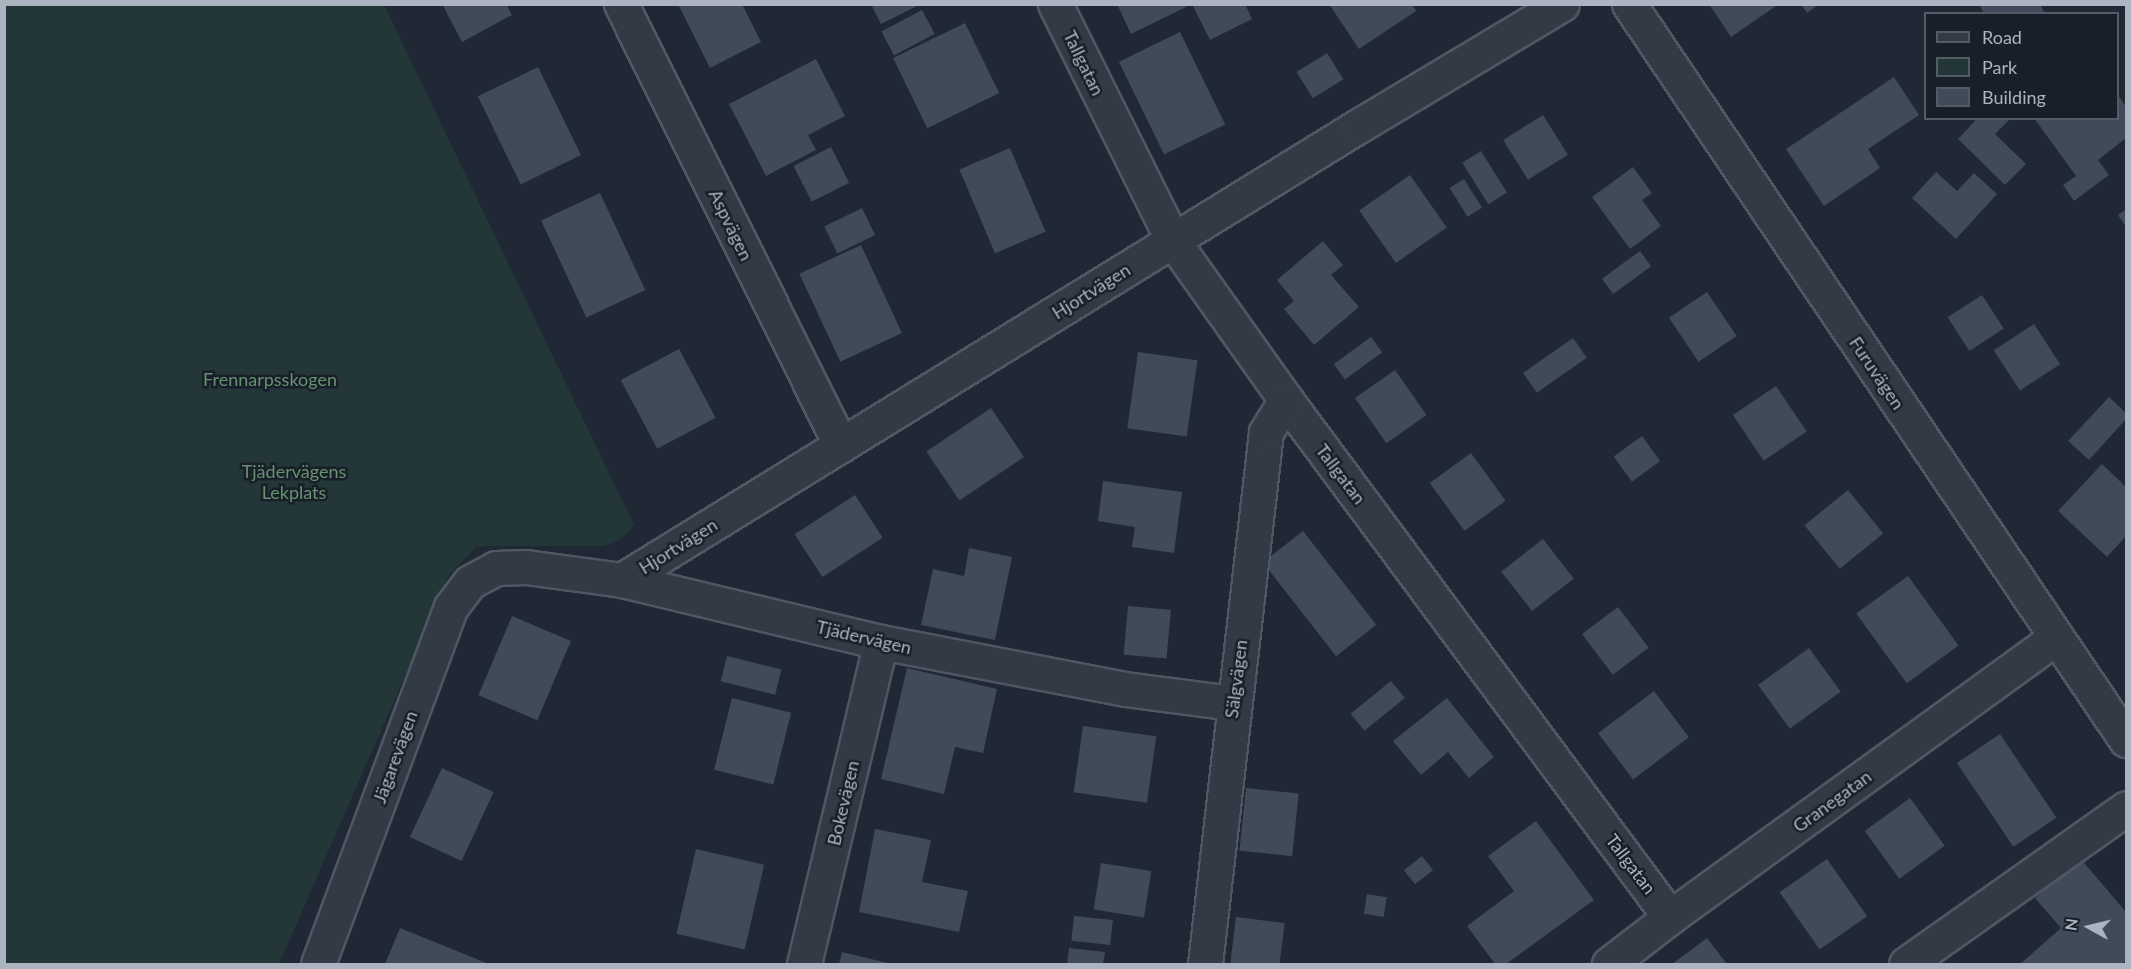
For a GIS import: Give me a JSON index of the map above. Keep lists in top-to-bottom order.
{
  "streets": {
    "street": [
      "Tallgatan",
      "Aspvägen",
      "Hjortvägen",
      "Furuvägen",
      "Tjädervägen",
      "Sälgvägen",
      "Jägarevägen",
      "Granegatan",
      "Bokevägen"
    ]
  },
  "crossings": [
    ["Tallgatan", "Hjortvägen"],
    ["Tallgatan", "Sälgvägen"],
    ["Tallgatan", "Granegatan"],
    ["Aspvägen", "Hjortvägen"],
    ["Hjortvägen", "Tjädervägen"],
    ["Furuvägen", "Granegatan"],
    ["Tjädervägen", "Sälgvägen"],
    ["Tjädervägen", "Jägarevägen"],
    ["Tjädervägen", "Bokevägen"]
  ],
  "parks": ["Frennarpsskogen", "Tjädervägens Lekplats"],
  "legend": ["Road", "Park", "Building"],
  "north": "left"
}
